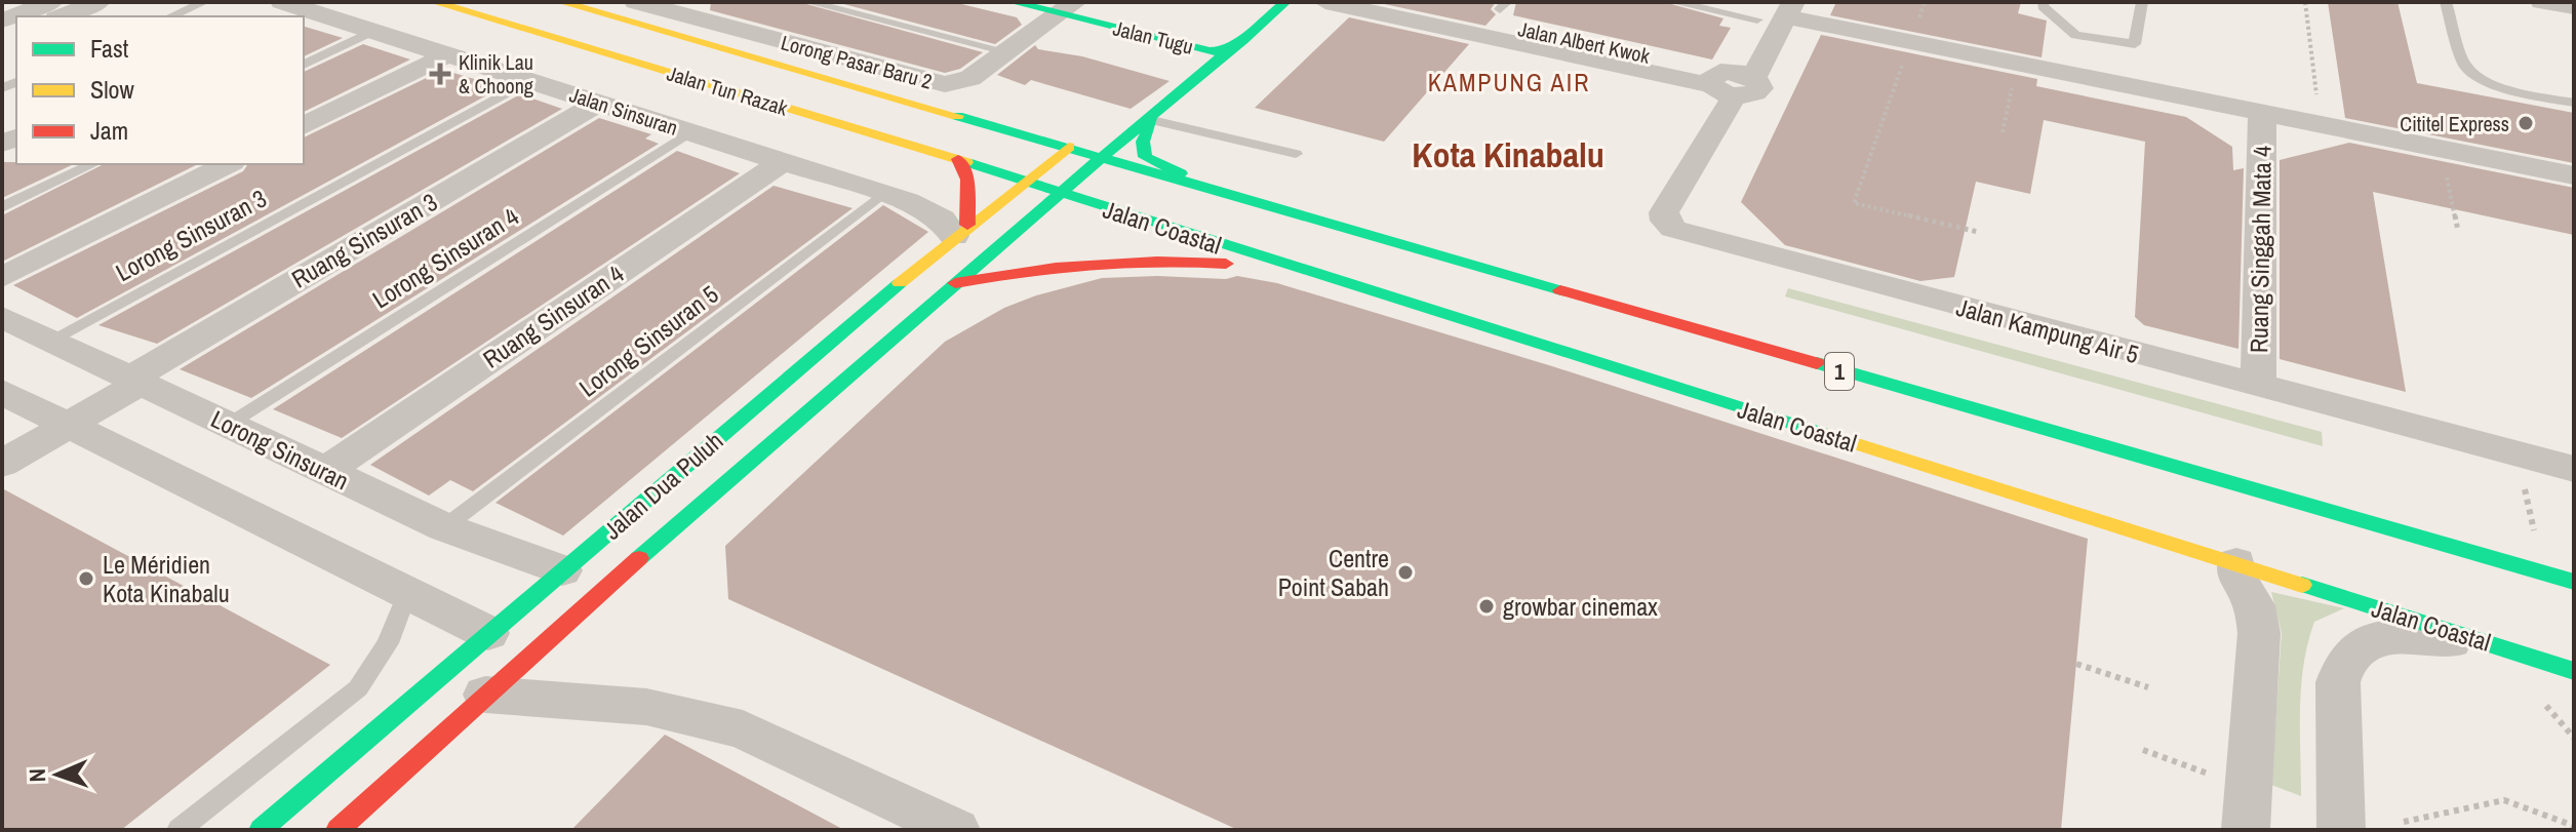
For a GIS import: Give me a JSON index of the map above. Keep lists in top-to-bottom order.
{
  "streets": {
    "main road": [
      "Jalan Tugu",
      "Jalan Tun Razak",
      "Jalan Coastal",
      "1",
      "Jalan Dua Puluh"
    ],
    "street": [
      "Jalan Albert Kwok",
      "Lorong Pasar Baru 2",
      "Jalan Sinsuran",
      "Ruang Sinsuran 3",
      "Ruang Singgah Mata 4",
      "Ruang Sinsuran 4",
      "Jalan Kampung Air 5",
      "Lorong Sinsuran"
    ],
    "lane": ["Lorong Sinsuran 3", "Lorong Sinsuran 4", "Lorong Sinsuran 5"]
  },
  "crossings": [
    ["Jalan Tugu", "Lorong Pasar Baru 2"],
    ["Jalan Tugu", "Jalan Dua Puluh"],
    ["Jalan Albert Kwok", "Jalan Kampung Air 5"],
    ["Jalan Tun Razak", "Jalan Coastal"],
    ["Jalan Tun Razak", "Jalan Dua Puluh"],
    ["Jalan Sinsuran", "Lorong Sinsuran 3"],
    ["Jalan Sinsuran", "Ruang Sinsuran 3"],
    ["Jalan Sinsuran", "Lorong Sinsuran 4"],
    ["Jalan Sinsuran", "Ruang Sinsuran 4"],
    ["Jalan Sinsuran", "Lorong Sinsuran 5"],
    ["Jalan Sinsuran", "Jalan Dua Puluh"],
    ["Jalan Coastal", "Jalan Dua Puluh"],
    ["Lorong Sinsuran 3", "Lorong Sinsuran"],
    ["Ruang Sinsuran 3", "Lorong Sinsuran"],
    ["Ruang Singgah Mata 4", "Jalan Kampung Air 5"],
    ["Lorong Sinsuran 4", "Lorong Sinsuran"],
    ["Ruang Sinsuran 4", "Lorong Sinsuran"],
    ["Lorong Sinsuran 5", "Lorong Sinsuran"],
    ["Lorong Sinsuran", "Jalan Dua Puluh"]
  ],
  "districts": ["KAMPUNG AIR", "Kota Kinabalu"],
  "places": {
    "health": ["Klinik Lau & Choong"],
    "other": [
      "Cititel Express",
      "Centre Point Sabah",
      "Le Méridien Kota Kinabalu",
      "growbar cinemax"
    ]
  },
  "legend": ["Fast", "Slow", "Jam"],
  "north": "left"
}
